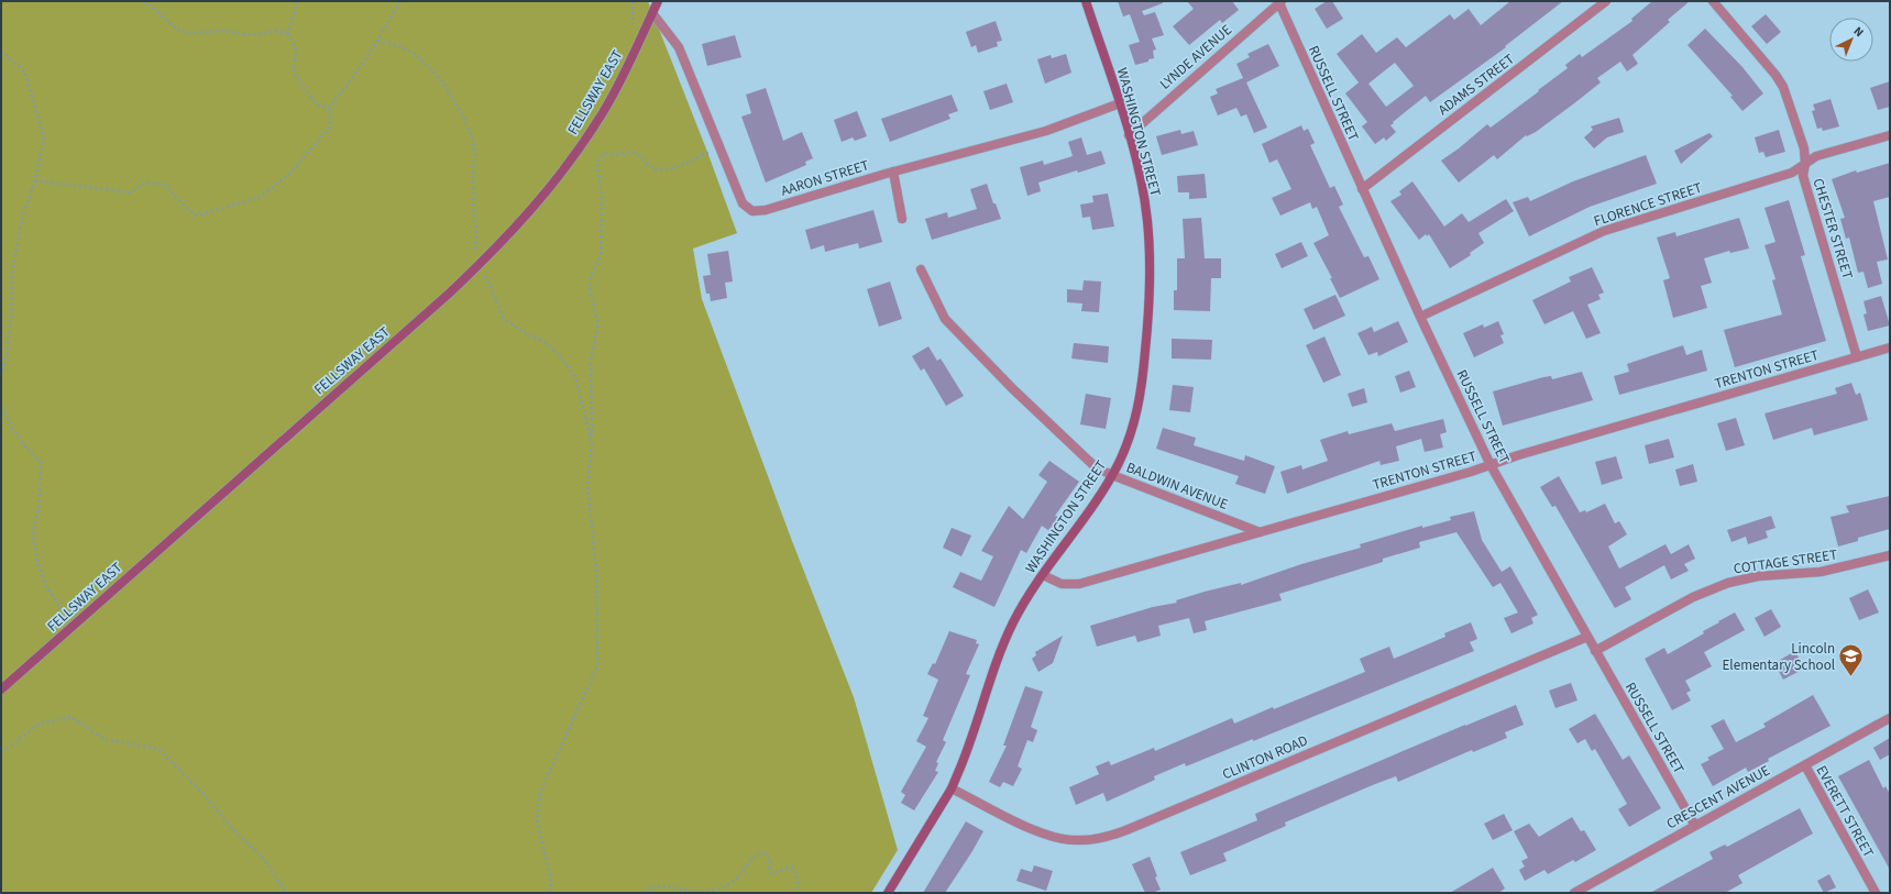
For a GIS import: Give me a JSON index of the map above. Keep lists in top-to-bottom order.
{
  "streets": {
    "main road": ["FELLSWAY EAST", "WASHINGTON STREET"],
    "street": [
      "LYNDE AVENUE",
      "ADAMS STREET",
      "RUSSELL STREET",
      "AARON STREET",
      "FLORENCE STREET",
      "CHESTER STREET",
      "TRENTON STREET",
      "BALDWIN AVENUE",
      "COTTAGE STREET",
      "CLINTON ROAD",
      "CRESCENT AVENUE",
      "EVERETT STREET"
    ]
  },
  "crossings": [
    ["LYNDE AVENUE", "RUSSELL STREET"],
    ["LYNDE AVENUE", "WASHINGTON STREET"],
    ["ADAMS STREET", "RUSSELL STREET"],
    ["FELLSWAY EAST", "AARON STREET"],
    ["RUSSELL STREET", "FLORENCE STREET"],
    ["RUSSELL STREET", "TRENTON STREET"],
    ["RUSSELL STREET", "COTTAGE STREET"],
    ["RUSSELL STREET", "CLINTON ROAD"],
    ["RUSSELL STREET", "CRESCENT AVENUE"],
    ["WASHINGTON STREET", "AARON STREET"],
    ["WASHINGTON STREET", "TRENTON STREET"],
    ["WASHINGTON STREET", "BALDWIN AVENUE"],
    ["WASHINGTON STREET", "CLINTON ROAD"],
    ["FLORENCE STREET", "CHESTER STREET"],
    ["CHESTER STREET", "TRENTON STREET"],
    ["TRENTON STREET", "BALDWIN AVENUE"],
    ["CRESCENT AVENUE", "EVERETT STREET"]
  ],
  "places": {
    "school or university": ["Lincoln Elementary School"]
  },
  "north": "top right"
}
